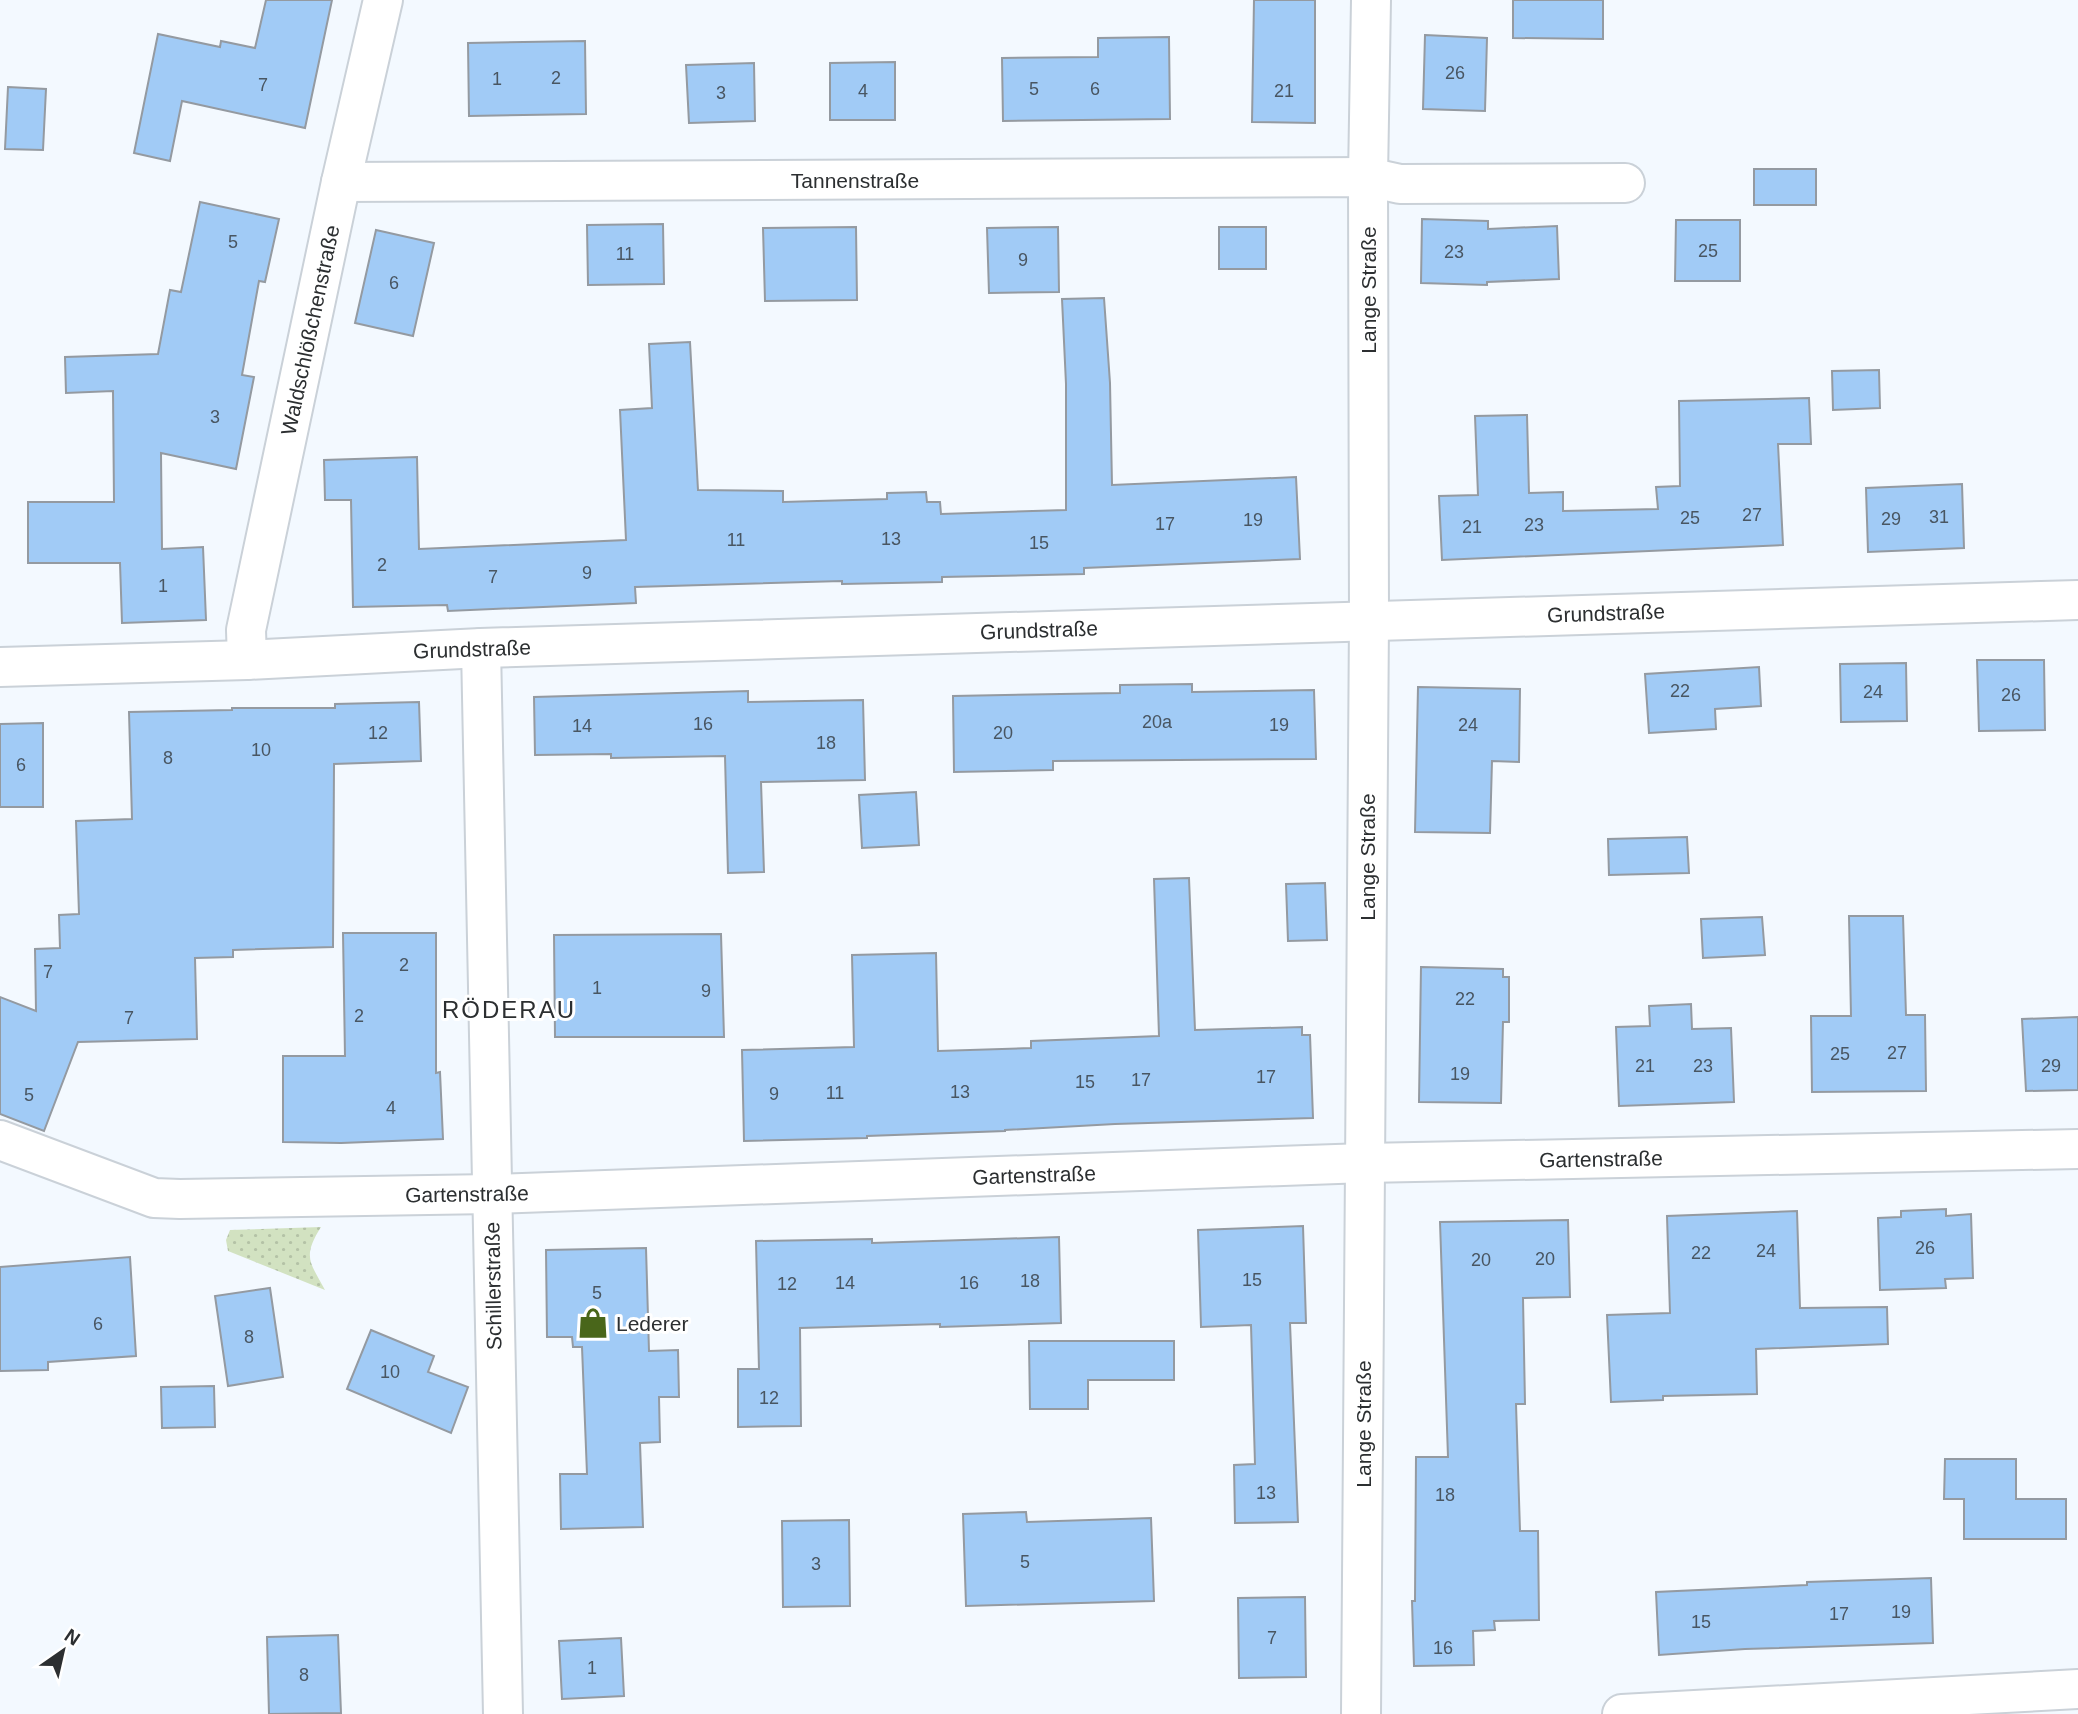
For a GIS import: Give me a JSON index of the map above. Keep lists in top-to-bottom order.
{
  "streets": {
    "street": [
      "Tannenstraße",
      "Lange Straße",
      "Waldschlößchenstraße",
      "Grundstraße",
      "Gartenstraße",
      "Schillerstraße"
    ]
  },
  "crossings": [
    ["Tannenstraße", "Lange Straße"],
    ["Tannenstraße", "Waldschlößchenstraße"],
    ["Lange Straße", "Grundstraße"],
    ["Lange Straße", "Gartenstraße"],
    ["Waldschlößchenstraße", "Grundstraße"],
    ["Grundstraße", "Schillerstraße"],
    ["Gartenstraße", "Schillerstraße"]
  ],
  "districts": ["RÖDERAU"],
  "places": {
    "shop": ["Lederer"]
  },
  "house_numbers": [
    "26",
    "2",
    "1",
    "7",
    "5",
    "6",
    "4",
    "21",
    "3",
    "5",
    "25",
    "23",
    "11",
    "9",
    "6",
    "3",
    "27",
    "31",
    "25",
    "29",
    "19",
    "17",
    "23",
    "21",
    "13",
    "11",
    "15",
    "2",
    "9",
    "7",
    "1",
    "22",
    "24",
    "26",
    "20a",
    "16",
    "19",
    "24",
    "14",
    "12",
    "20",
    "18",
    "10",
    "8",
    "6",
    "2",
    "7",
    "1",
    "9",
    "22",
    "2",
    "7",
    "27",
    "25",
    "21",
    "23",
    "29",
    "19",
    "17",
    "17",
    "15",
    "13",
    "11",
    "9",
    "5",
    "4",
    "26",
    "24",
    "22",
    "20",
    "20",
    "15",
    "18",
    "14",
    "16",
    "12",
    "5",
    "6",
    "8",
    "10",
    "12",
    "13",
    "18",
    "5",
    "3",
    "19",
    "17",
    "15",
    "7",
    "16",
    "1",
    "8"
  ],
  "north": "top right"
}
